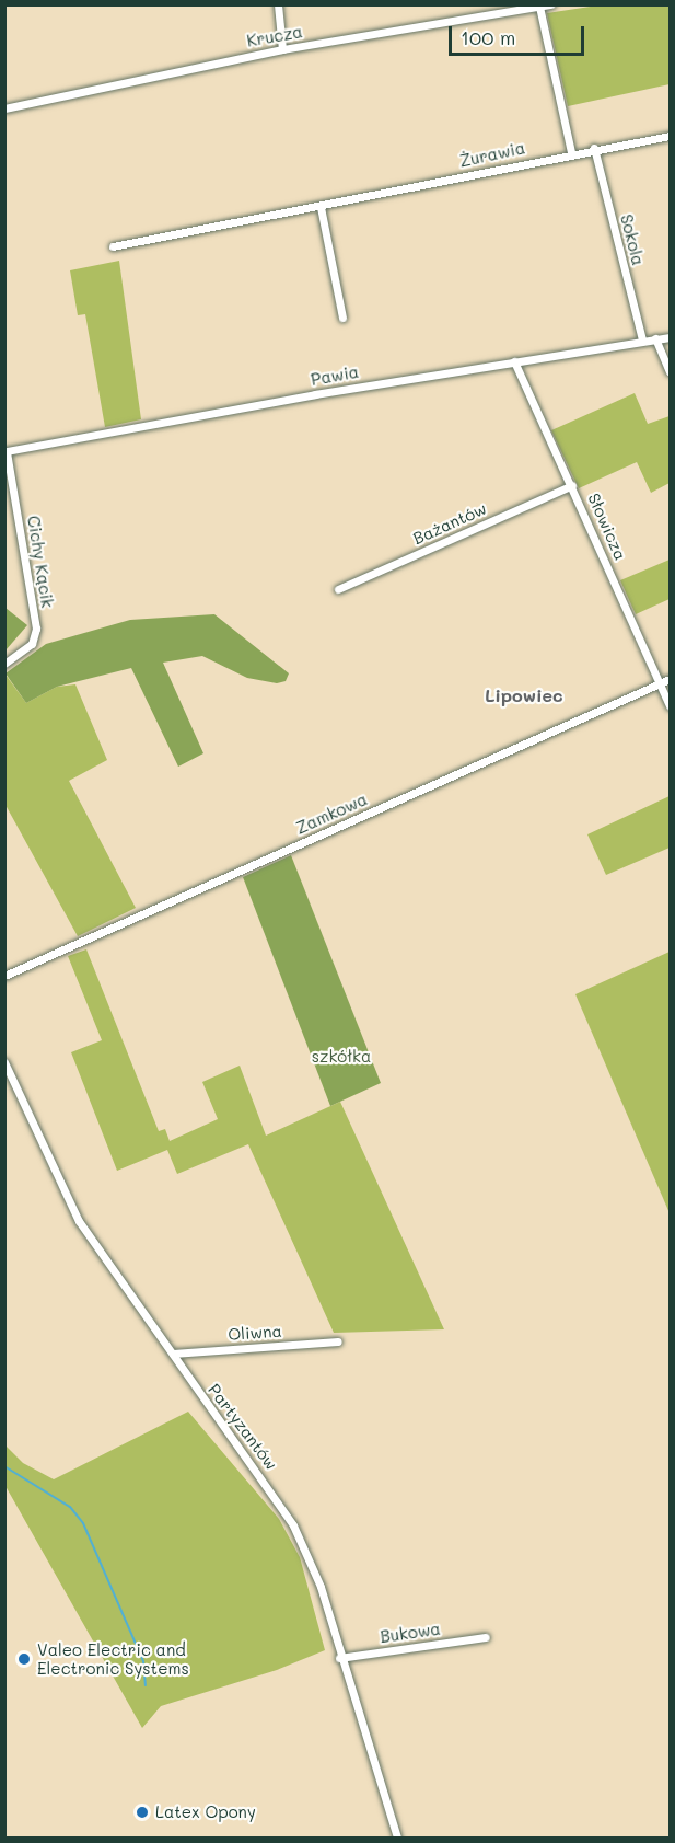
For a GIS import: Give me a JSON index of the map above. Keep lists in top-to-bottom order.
{
  "streets": {
    "street": [
      "Krucza",
      "Żurawia",
      "Sokola",
      "Pawia",
      "Bażantów",
      "Słowicza",
      "Cichy Kącik",
      "Zamkowa",
      "Oliwna",
      "Partyzantów",
      "Bukowa"
    ]
  },
  "crossings": [
    ["Żurawia", "Sokola"],
    ["Sokola", "Pawia"],
    ["Pawia", "Słowicza"],
    ["Pawia", "Cichy Kącik"],
    ["Bażantów", "Słowicza"],
    ["Słowicza", "Zamkowa"],
    ["Oliwna", "Partyzantów"],
    ["Partyzantów", "Bukowa"]
  ],
  "districts": ["Lipowiec"],
  "parks": ["szkółka"],
  "places": ["Valeo Electric and Electronic Systems", "Latex Opony"],
  "scale_bar": "100 m"
}
